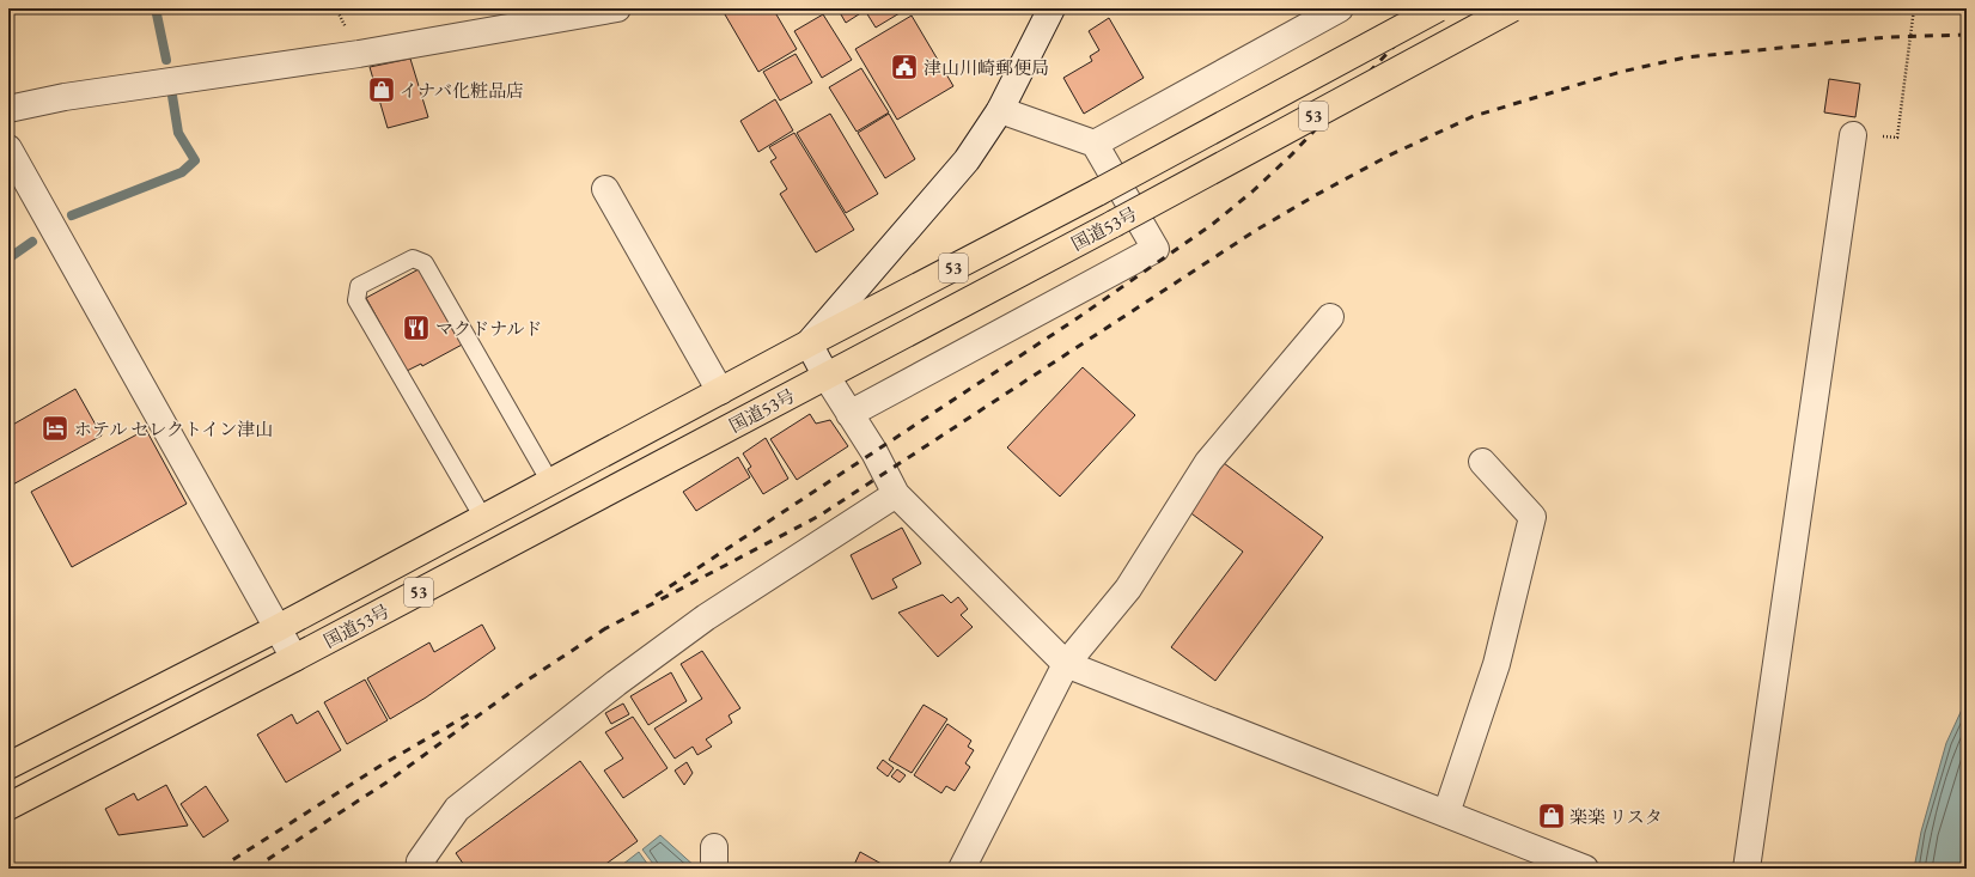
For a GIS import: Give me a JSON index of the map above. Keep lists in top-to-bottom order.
{
  "streets": {
    "highway": ["53", "国道53号"]
  },
  "places": {
    "public building": ["津山川崎郵便局"],
    "shop": ["イナバ化粧品店", "楽楽 リスタ"],
    "restaurant": ["マクドナルド"],
    "hotel": ["ホテル セレクトイン津山"]
  }
}
